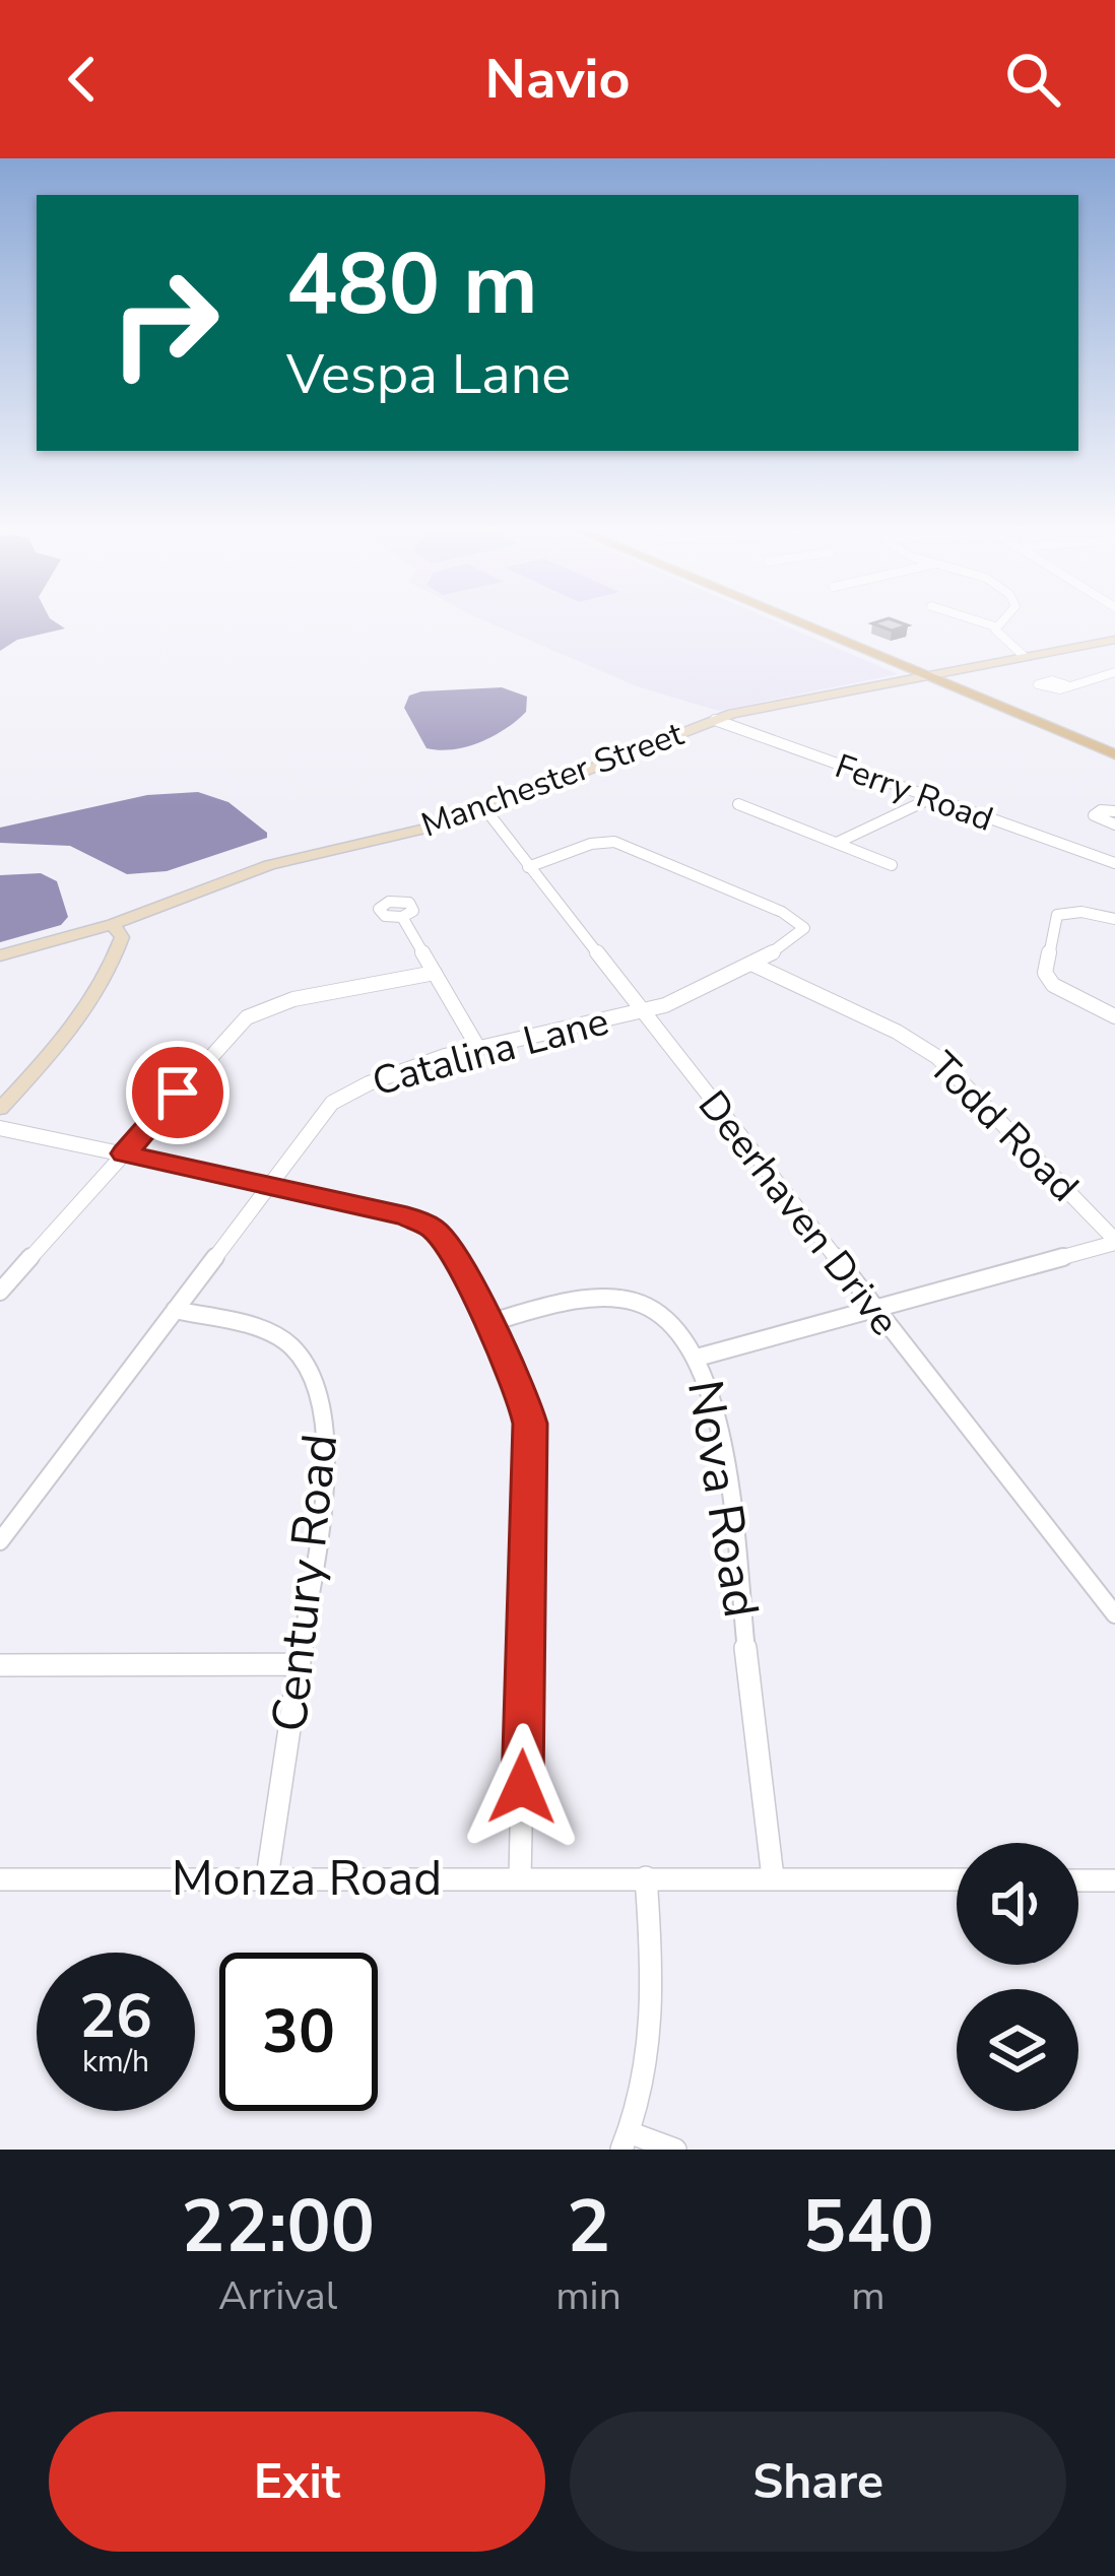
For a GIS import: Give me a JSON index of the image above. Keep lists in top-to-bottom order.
{
  "streets": {
    "street": [
      "Manchester Street",
      "Ferry Road",
      "Catalina Lane",
      "Todd Road",
      "Deerhaven Drive",
      "Nova Road",
      "Century Road",
      "Monza Road"
    ]
  },
  "crossings": [
    ["Manchester Street", "Ferry Road"],
    ["Manchester Street", "Deerhaven Drive"],
    ["Catalina Lane", "Todd Road"],
    ["Catalina Lane", "Deerhaven Drive"],
    ["Catalina Lane", "Century Road"],
    ["Nova Road", "Monza Road"],
    ["Century Road", "Monza Road"]
  ],
  "page": {
    "header": "Navio",
    "turn": ["480 m", "Vespa Lane"],
    "speed": "26 km/h",
    "limit": "30",
    "eta": [
      "22:00",
      "Arrival",
      "2",
      "min",
      "540",
      "m"
    ],
    "buttons": ["Exit", "Share"]
  }
}
